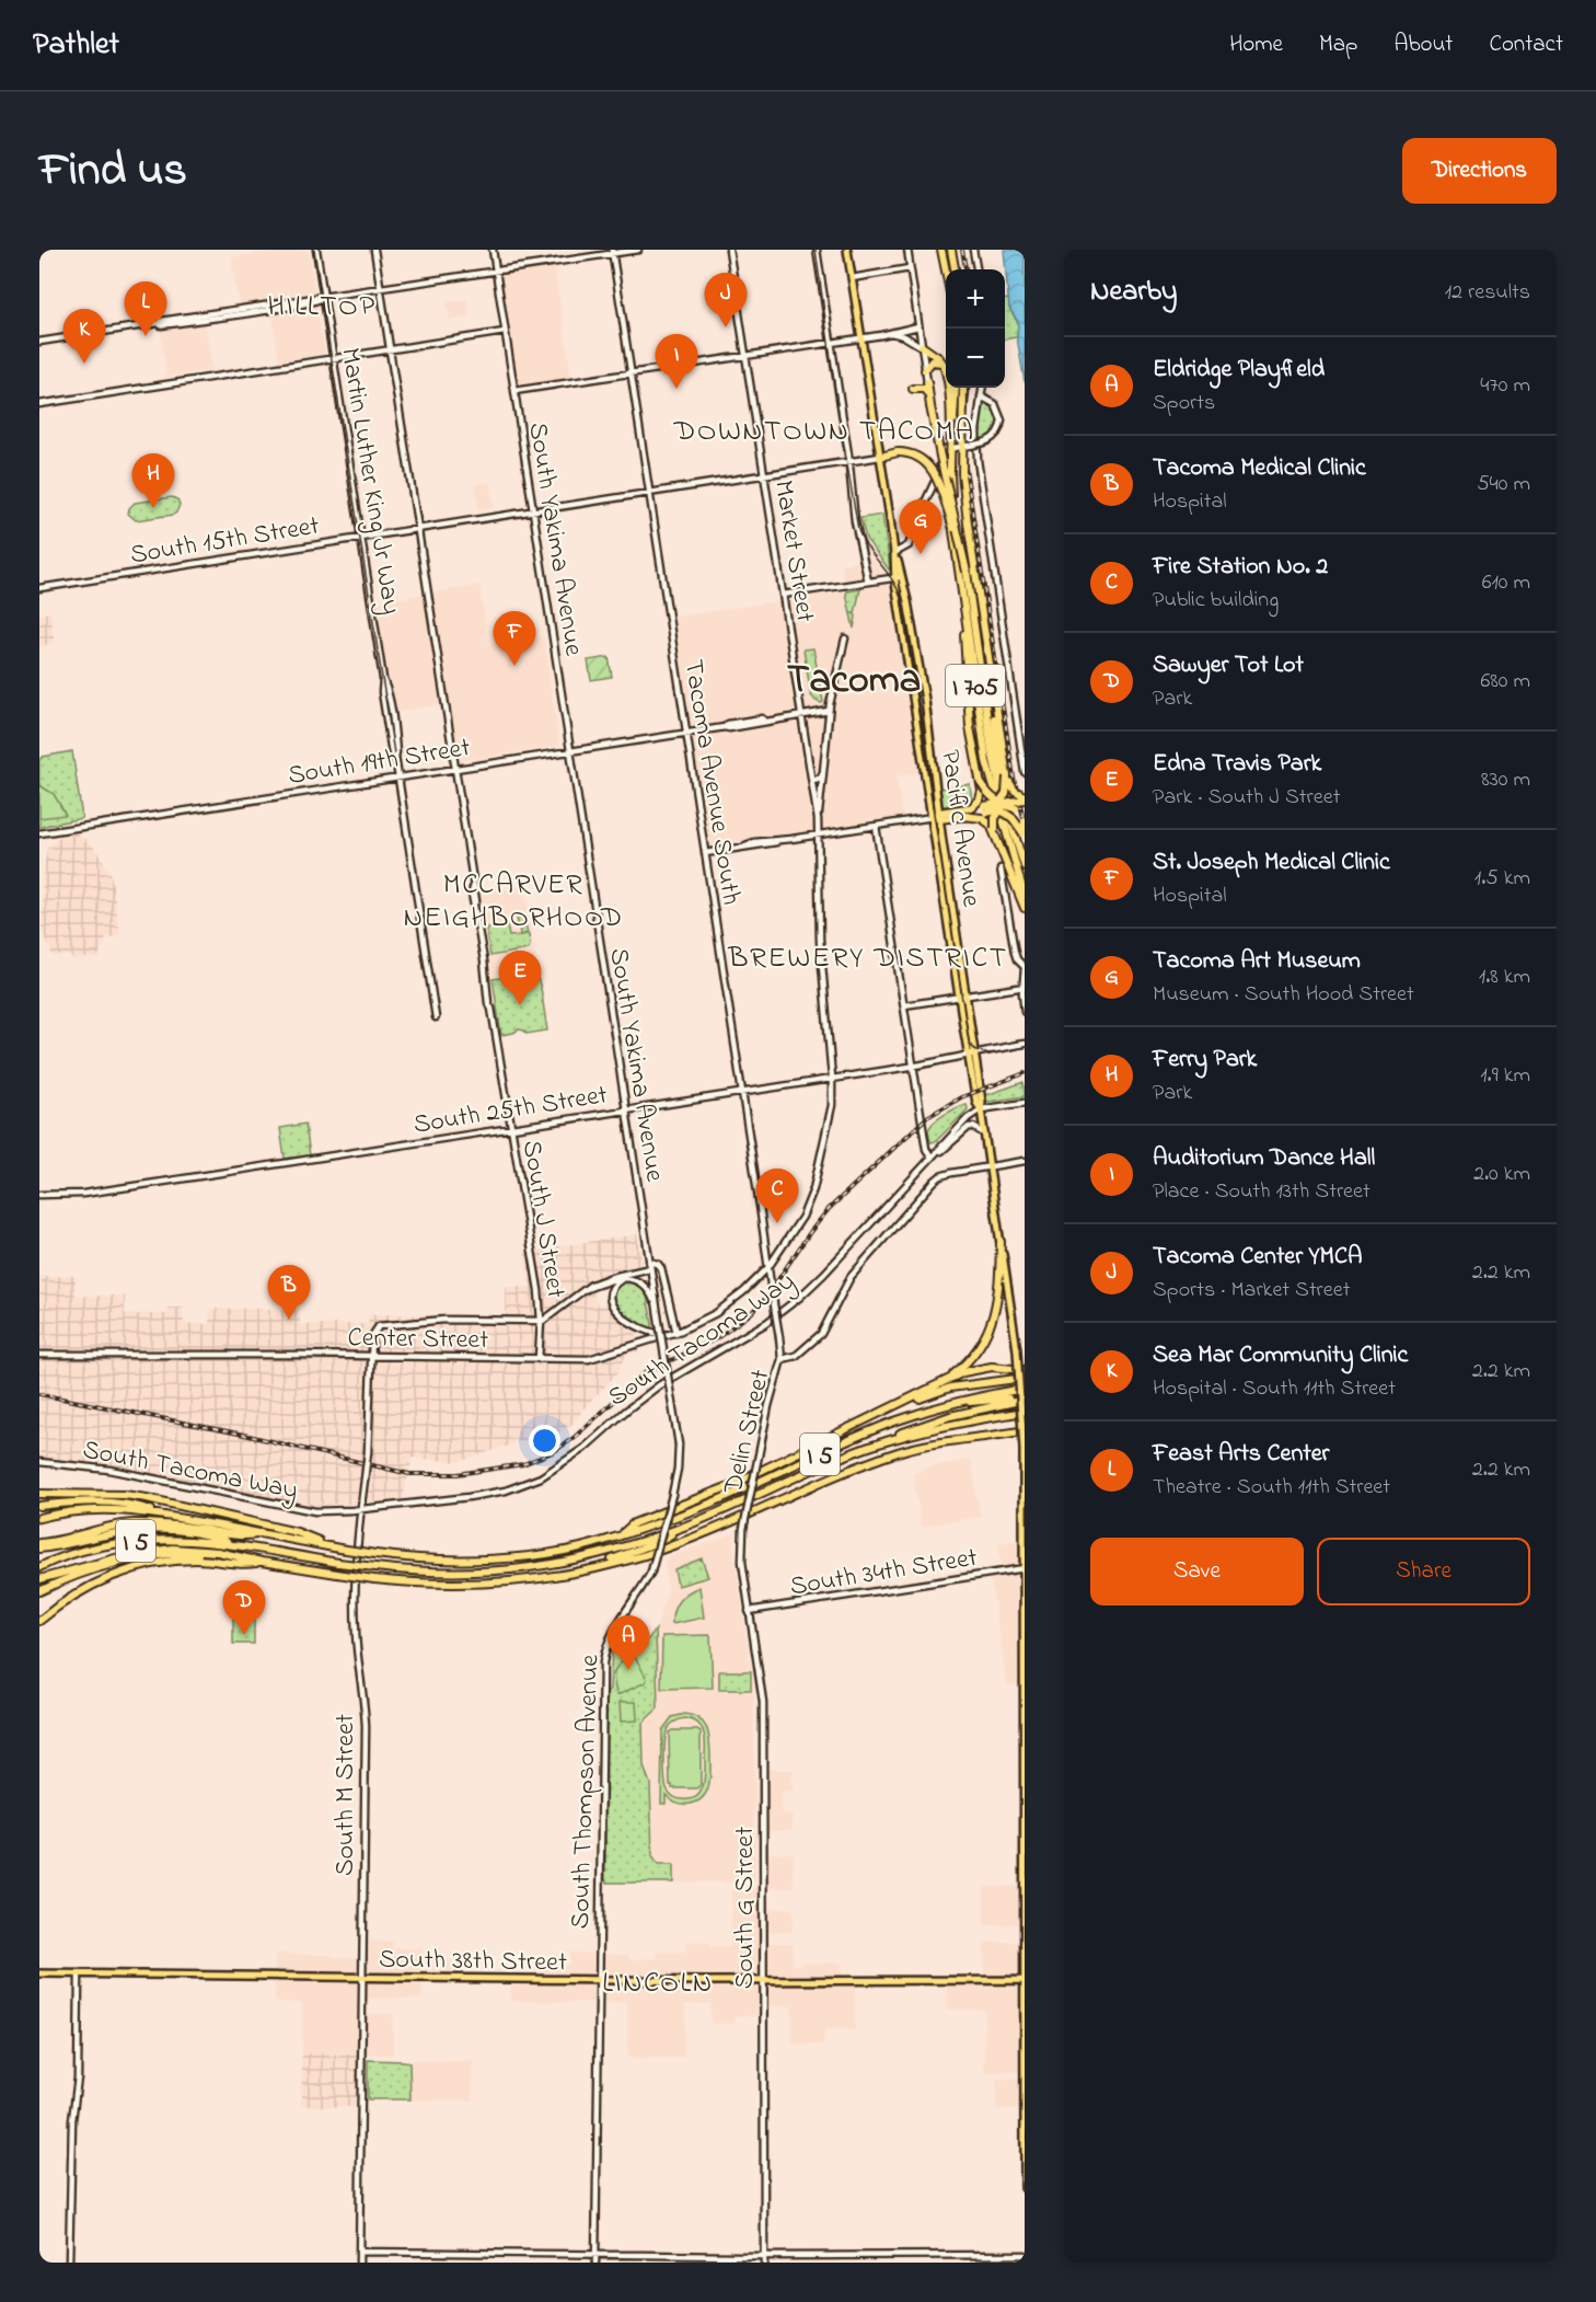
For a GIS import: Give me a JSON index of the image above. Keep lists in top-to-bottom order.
{
  "streets": {
    "highway": ["I 705", "I 5"],
    "main road": ["Pacific Avenue", "South 38th Street"],
    "street": [
      "Martin Luther King Jr Way",
      "South 15th Street",
      "South Yakima Avenue",
      "Market Street",
      "South 19th Street",
      "Tacoma Avenue South",
      "South 25th Street",
      "South J Street",
      "Center Street",
      "South Tacoma Way",
      "Delin Street",
      "South 34th Street",
      "South Thompson Avenue",
      "South M Street",
      "South G Street"
    ]
  },
  "crossings": [
    ["Martin Luther King Jr Way", "South 15th Street"],
    ["Martin Luther King Jr Way", "South 19th Street"],
    ["South 15th Street", "South Yakima Avenue"],
    ["South 15th Street", "Market Street"],
    ["South 15th Street", "Tacoma Avenue South"],
    ["South 15th Street", "Pacific Avenue"],
    ["South 15th Street", "South J Street"],
    ["South Yakima Avenue", "South 19th Street"],
    ["South Yakima Avenue", "South 25th Street"],
    ["South Yakima Avenue", "South Thompson Avenue"],
    ["Market Street", "South 19th Street"],
    ["Market Street", "Center Street"],
    ["South 19th Street", "Tacoma Avenue South"],
    ["South 19th Street", "South J Street"],
    ["Tacoma Avenue South", "South 25th Street"],
    ["Tacoma Avenue South", "Center Street"],
    ["Tacoma Avenue South", "Delin Street"],
    ["Pacific Avenue", "South 25th Street"],
    ["Pacific Avenue", "South Tacoma Way"],
    ["Pacific Avenue", "Delin Street"],
    ["Pacific Avenue", "South 34th Street"],
    ["Pacific Avenue", "South 38th Street"],
    ["South 25th Street", "South J Street"],
    ["South 25th Street", "Center Street"],
    ["South J Street", "Center Street"],
    ["South J Street", "South M Street"],
    ["Center Street", "South M Street"],
    ["South Tacoma Way", "South M Street"],
    ["Delin Street", "South G Street"],
    ["South 34th Street", "South G Street"],
    ["South Thompson Avenue", "South 38th Street"],
    ["South M Street", "South 38th Street"],
    ["South G Street", "South 38th Street"]
  ],
  "districts": [
    "HILLTOP",
    "DOWNTOWN TACOMA",
    "Tacoma",
    "MCCARVER NEIGHBORHOOD",
    "BREWERY DISTRICT",
    "LINCOLN"
  ],
  "page": {
    "header": "Pathlet",
    "nav": [
      "Home",
      "Map",
      "About",
      "Contact"
    ],
    "title": "Find us",
    "buttons": [
      "Directions",
      ["Save", "Share"]
    ],
    "heading": ["Nearby", "12 results"],
    "map_buttons": ["+", "−"],
    "pins": [
      "J",
      "L",
      "K",
      "I",
      "H",
      "G",
      "F",
      "E",
      "C",
      "B",
      "D",
      "A"
    ],
    "list": [
      {
        "mark": "A",
        "name": "Eldridge Playfield",
        "note": "Sports",
        "value": "470 m"
      },
      {
        "mark": "B",
        "name": "Tacoma Medical Clinic",
        "note": "Hospital",
        "value": "540 m"
      },
      {
        "mark": "C",
        "name": "Fire Station No. 2",
        "note": "Public building",
        "value": "610 m"
      },
      {
        "mark": "D",
        "name": "Sawyer Tot Lot",
        "note": "Park",
        "value": "680 m"
      },
      {
        "mark": "E",
        "name": "Edna Travis Park",
        "note": "Park · South J Street",
        "value": "830 m"
      },
      {
        "mark": "F",
        "name": "St. Joseph Medical Clinic",
        "note": "Hospital",
        "value": "1.5 km"
      },
      {
        "mark": "G",
        "name": "Tacoma Art Museum",
        "note": "Museum · South Hood Street",
        "value": "1.8 km"
      },
      {
        "mark": "H",
        "name": "Ferry Park",
        "note": "Park",
        "value": "1.9 km"
      },
      {
        "mark": "I",
        "name": "Auditorium Dance Hall",
        "note": "Place · South 13th Street",
        "value": "2.0 km"
      },
      {
        "mark": "J",
        "name": "Tacoma Center YMCA",
        "note": "Sports · Market Street",
        "value": "2.2 km"
      },
      {
        "mark": "K",
        "name": "Sea Mar Community Clinic",
        "note": "Hospital · South 11th Street",
        "value": "2.2 km"
      },
      {
        "mark": "L",
        "name": "Feast Arts Center",
        "note": "Theatre · South 11th Street",
        "value": "2.2 km"
      }
    ]
  }
}
